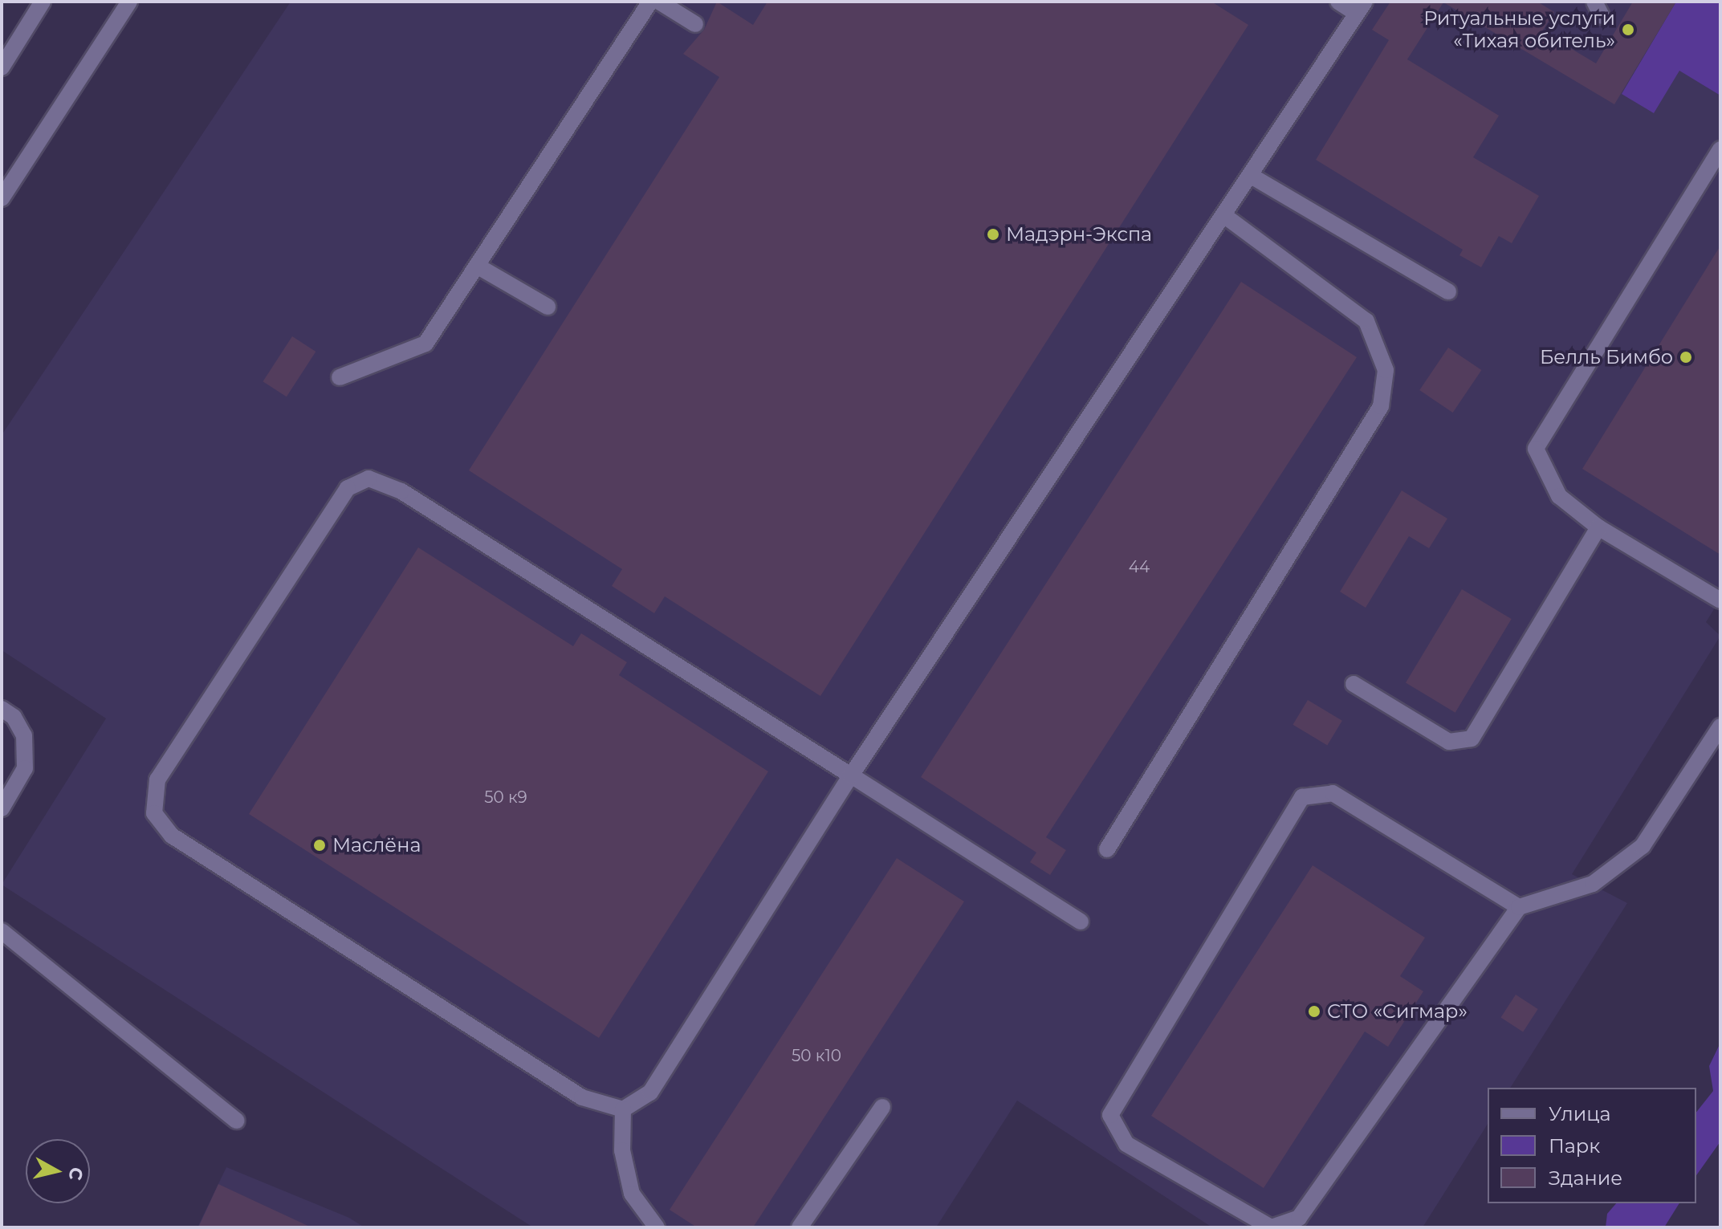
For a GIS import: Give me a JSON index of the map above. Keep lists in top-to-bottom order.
{
  "places": [
    "Ритуальные услуги «Тихая обитель»",
    "Мадэрн-Экспа",
    "Белль Бимбо",
    "Маслёна",
    "СТО «Сигмар»"
  ],
  "house_numbers": ["44", "50 к9", "50 к10"],
  "legend": ["Улица", "Парк", "Здание"],
  "north": "right"
}
